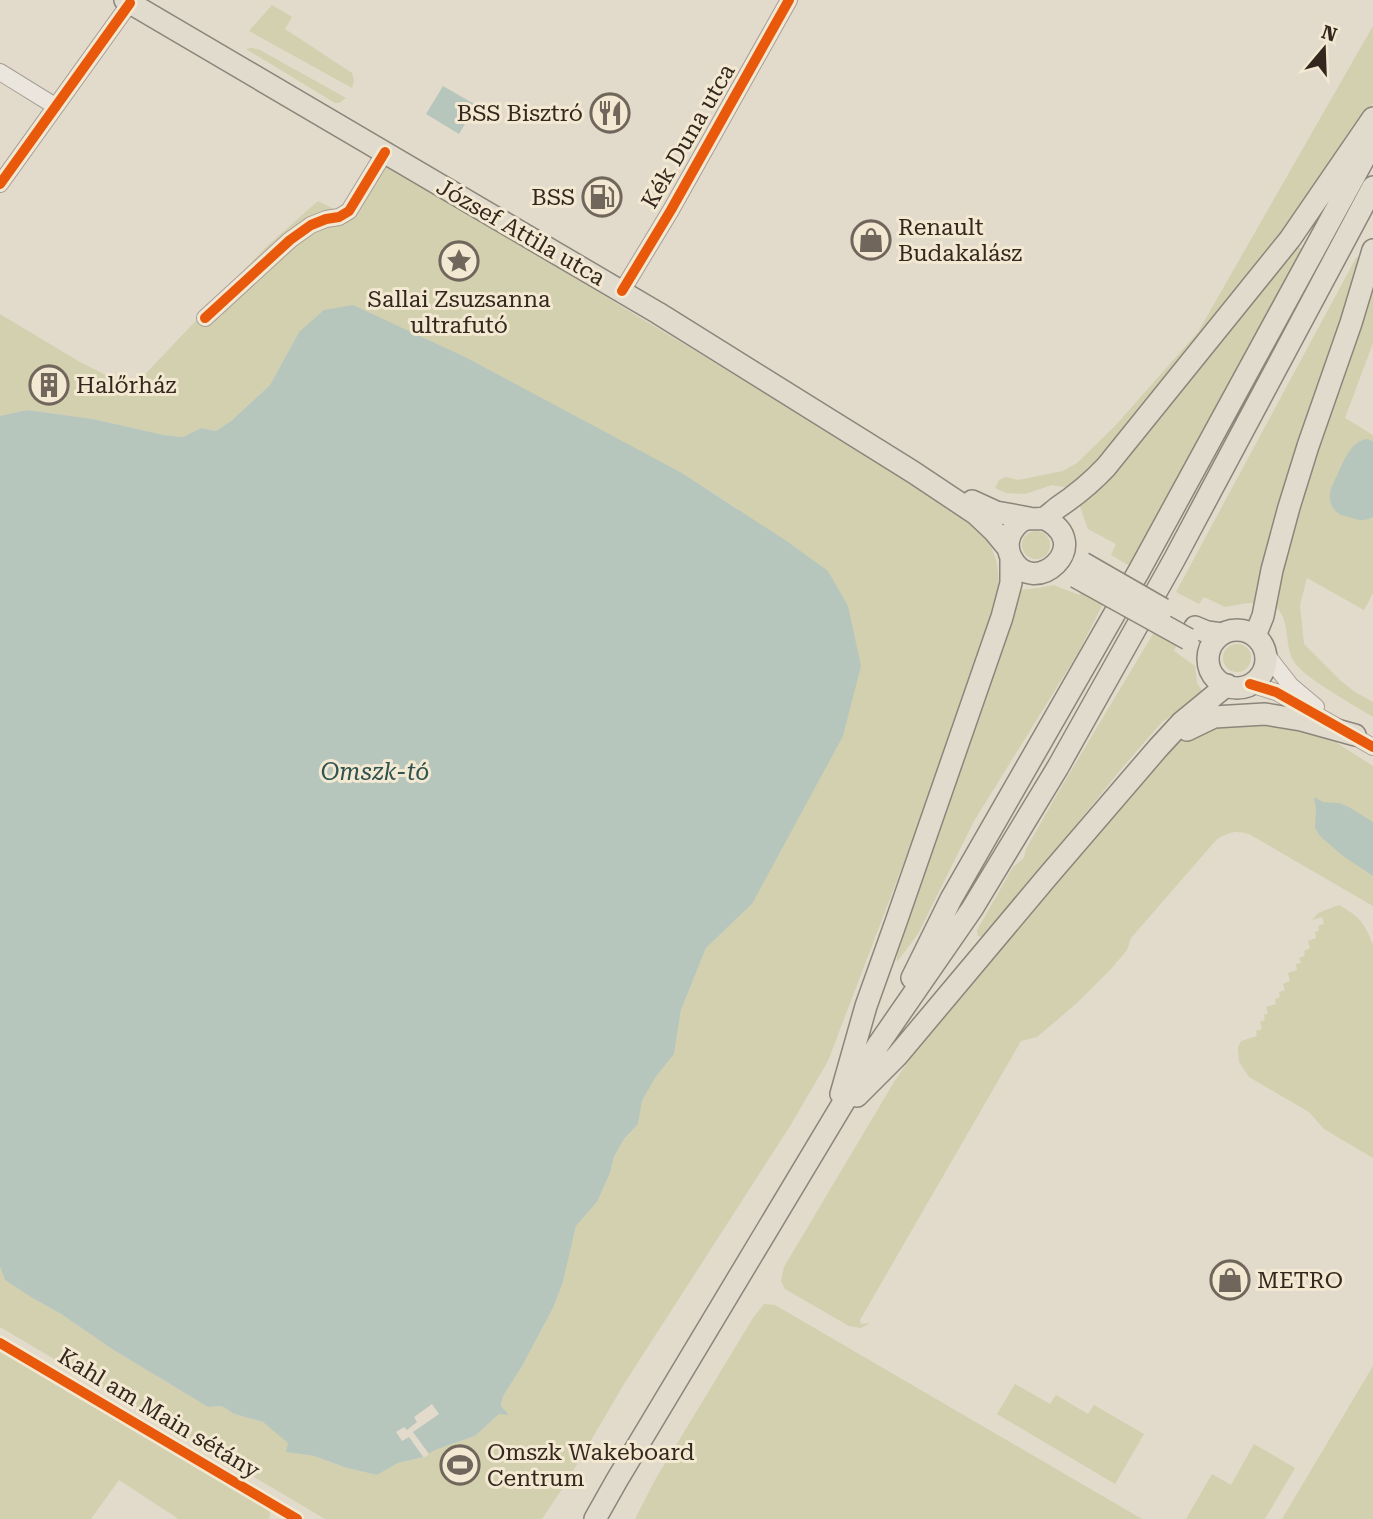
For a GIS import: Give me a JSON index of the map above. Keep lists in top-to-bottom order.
{
  "streets": {
    "main road": ["József Attila utca"],
    "street": ["Kék Duna utca"],
    "cycle path": ["Kahl am Main sétány"]
  },
  "crossings": [
    ["Kék Duna utca", "József Attila utca"]
  ],
  "water": ["Omszk-tó"],
  "places": {
    "restaurant": ["BSS Bisztró"],
    "fuel station": ["BSS"],
    "shop": ["Renault Budakalász", "METRO"],
    "place": ["Sallai Zsuzsanna ultrafutó"],
    "building": ["Halőrház"],
    "sports": ["Omszk Wakeboard Centrum"]
  },
  "north": "top"
}
